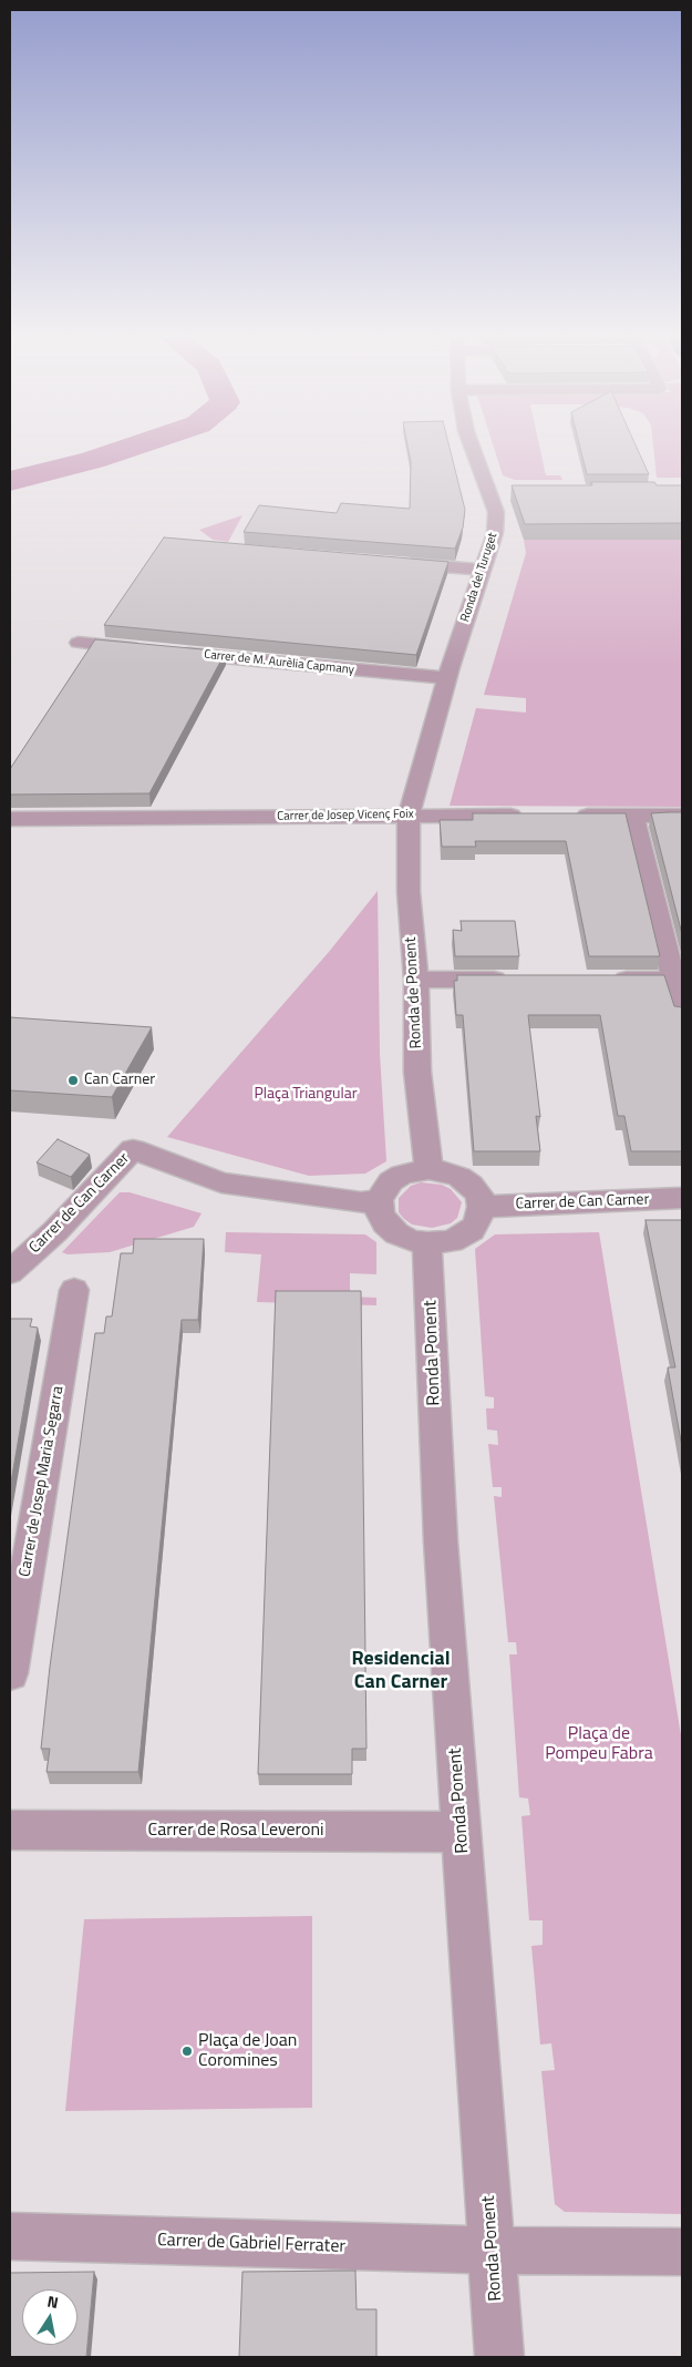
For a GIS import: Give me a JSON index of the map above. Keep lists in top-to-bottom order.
{
  "streets": {
    "street": [
      "Ronda del Turuget",
      "Carrer de M. Aurèlia Capmany",
      "Carrer de Josep Vicenç Foix",
      "Ronda de Ponent",
      "Carrer de Can Carner",
      "Ronda Ponent",
      "Carrer de Josep Maria Segarra",
      "Carrer de Rosa Leveroni",
      "Carrer de Gabriel Ferrater"
    ]
  },
  "crossings": [
    ["Ronda del Turuget", "Carrer de M. Aurèlia Capmany"],
    ["Ronda del Turuget", "Carrer de Josep Vicenç Foix"],
    ["Ronda del Turuget", "Ronda de Ponent"],
    ["Carrer de Josep Vicenç Foix", "Ronda de Ponent"],
    ["Ronda de Ponent", "Carrer de Can Carner"],
    ["Ronda de Ponent", "Ronda Ponent"],
    ["Carrer de Can Carner", "Ronda Ponent"],
    ["Ronda Ponent", "Carrer de Rosa Leveroni"],
    ["Ronda Ponent", "Carrer de Gabriel Ferrater"]
  ],
  "districts": ["Residencial Can Carner"],
  "parks": ["Plaça Triangular", "Plaça de Pompeu Fabra"],
  "places": ["Can Carner", "Plaça de Joan Coromines"],
  "north": "top"
}
